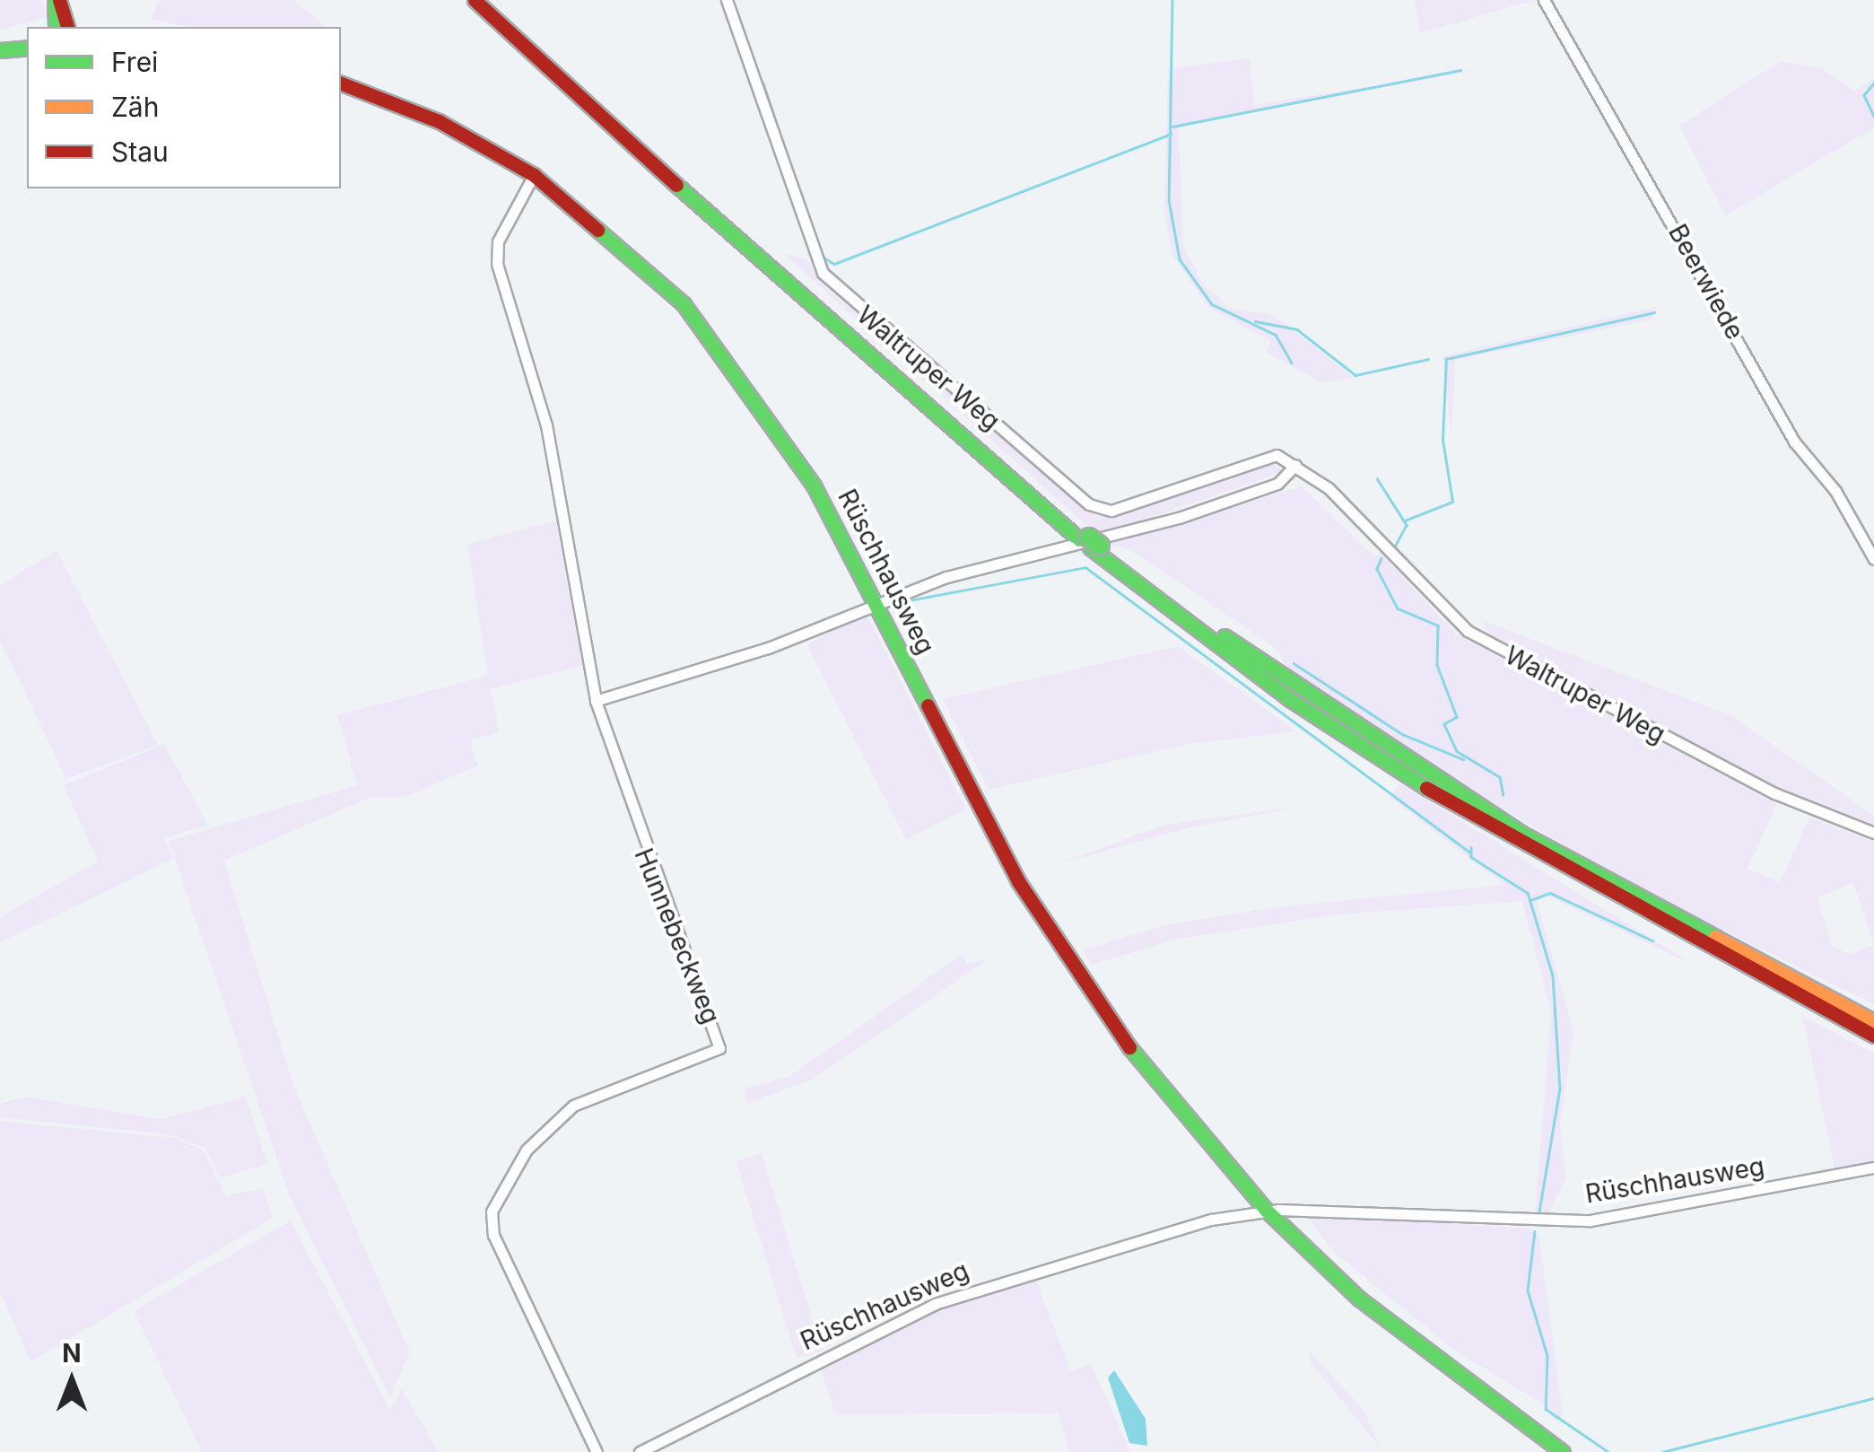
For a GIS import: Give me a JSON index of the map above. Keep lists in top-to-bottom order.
{
  "streets": {
    "main road": ["Rüschhausweg"],
    "street": ["Beerwiede", "Waltruper Weg", "Hunnebeckweg"]
  },
  "crossings": [
    ["Rüschhausweg", "Hunnebeckweg"]
  ],
  "legend": ["Frei", "Zäh", "Stau"],
  "north": "top"
}
